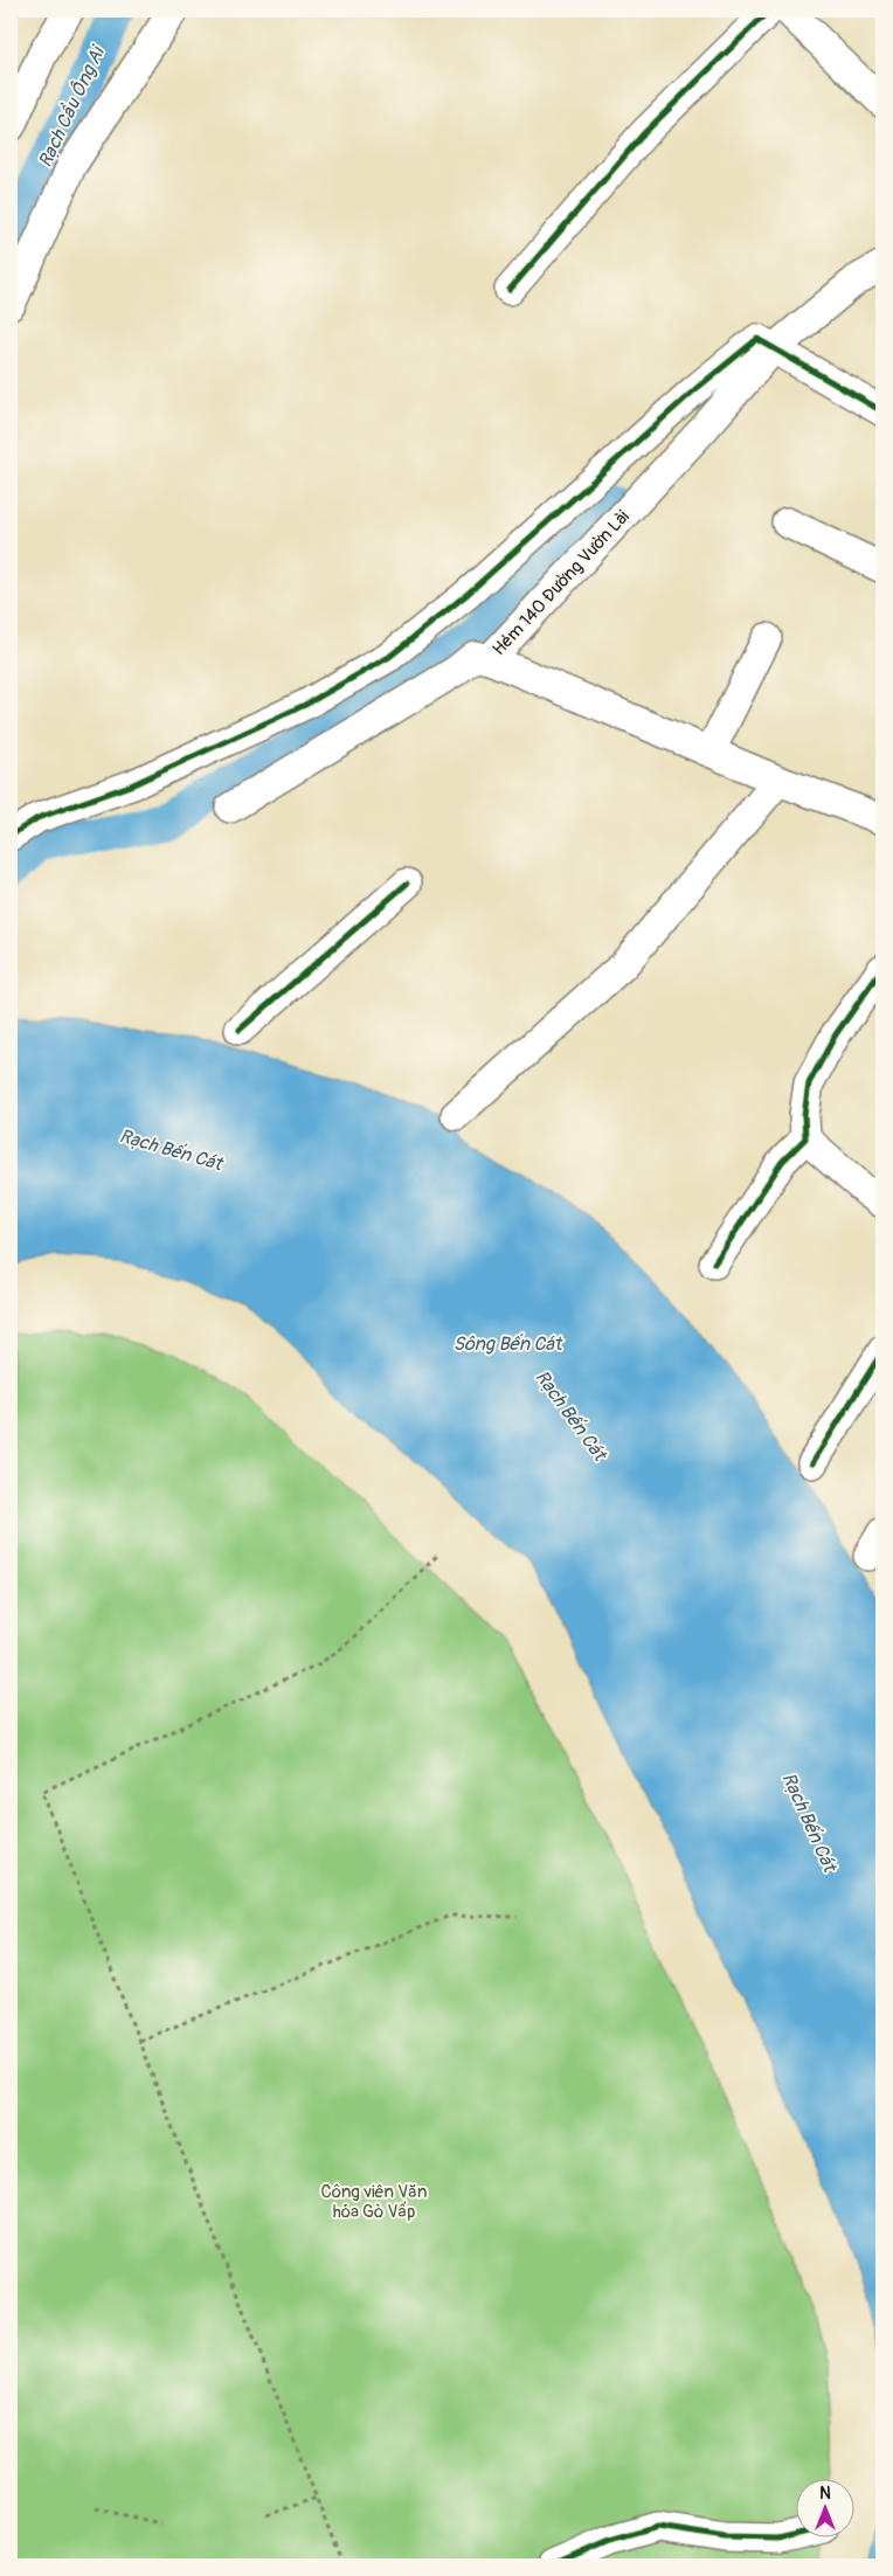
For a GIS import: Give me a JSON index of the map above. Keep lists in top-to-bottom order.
{
  "streets": {
    "street": ["Hẻm 140 Đường Vườn Lài"]
  },
  "water": ["Rạch Cầu Ông Ai", "Rạch Bến Cát", "Sông Bến Cát"],
  "parks": ["Công viên Văn hóa Gò Vấp"],
  "north": "top"
}
